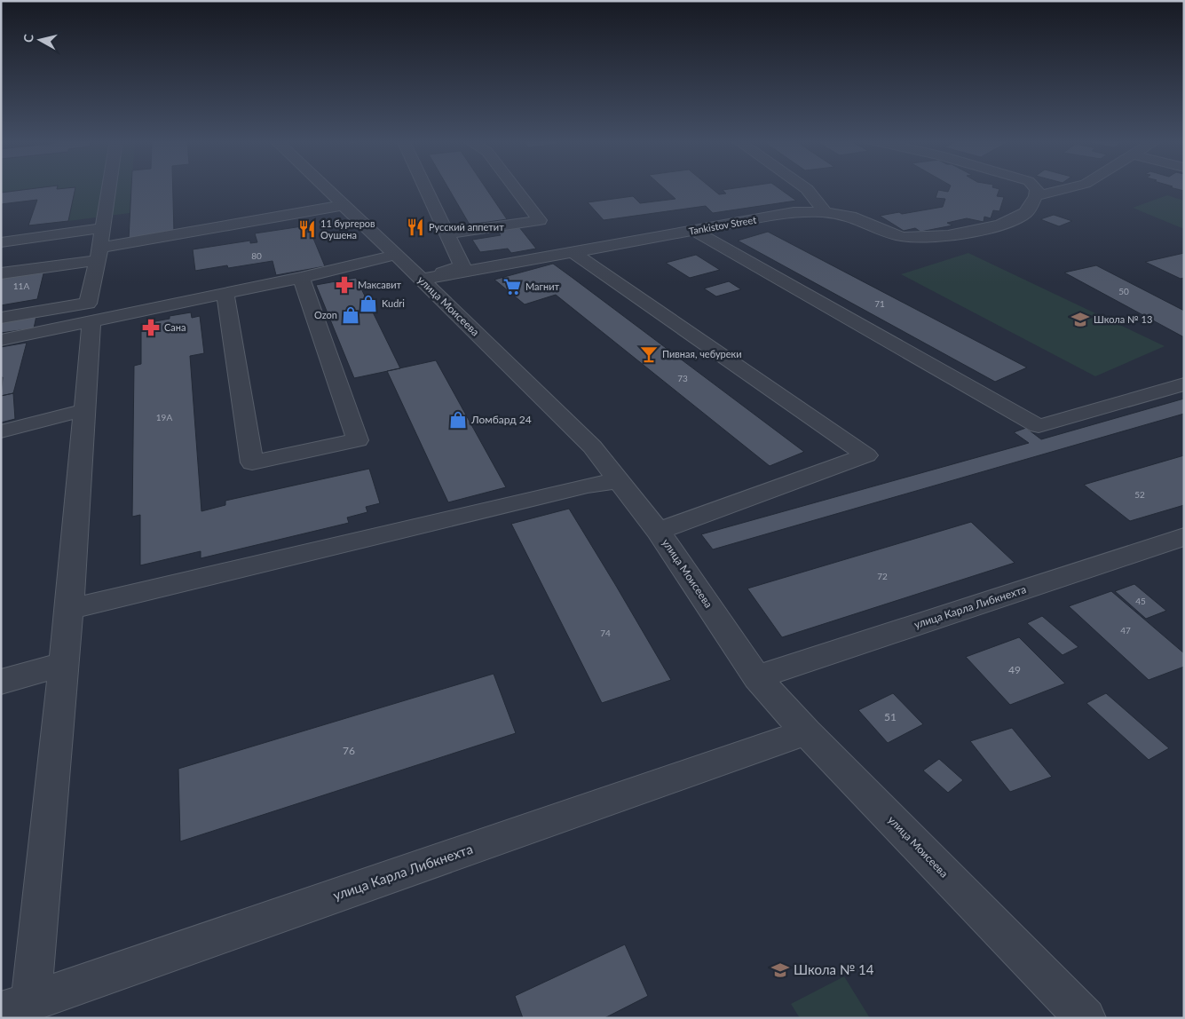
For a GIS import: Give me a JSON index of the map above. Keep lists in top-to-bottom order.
{
  "streets": {
    "street": ["Tankistov Street", "улица Моисеева", "улица Карла Либкнехта"]
  },
  "crossings": [
    ["Tankistov Street", "улица Моисеева"],
    ["улица Моисеева", "улица Карла Либкнехта"]
  ],
  "places": {
    "restaurant": ["Русский аппетит", "11 бургеров Оушена"],
    "pharmacy": ["Максавит", "Сана"],
    "supermarket": ["Магнит"],
    "shop": ["Kudri", "Ozon", "Ломбард 24"],
    "school or university": ["Школа № 13", "Школа № 14"],
    "bar": ["Пивная, чебуреки"]
  },
  "house_numbers": [
    "80",
    "11А",
    "50",
    "71",
    "73",
    "19А",
    "52",
    "72",
    "45",
    "47",
    "74",
    "49",
    "51",
    "76"
  ],
  "north": "left"
}
